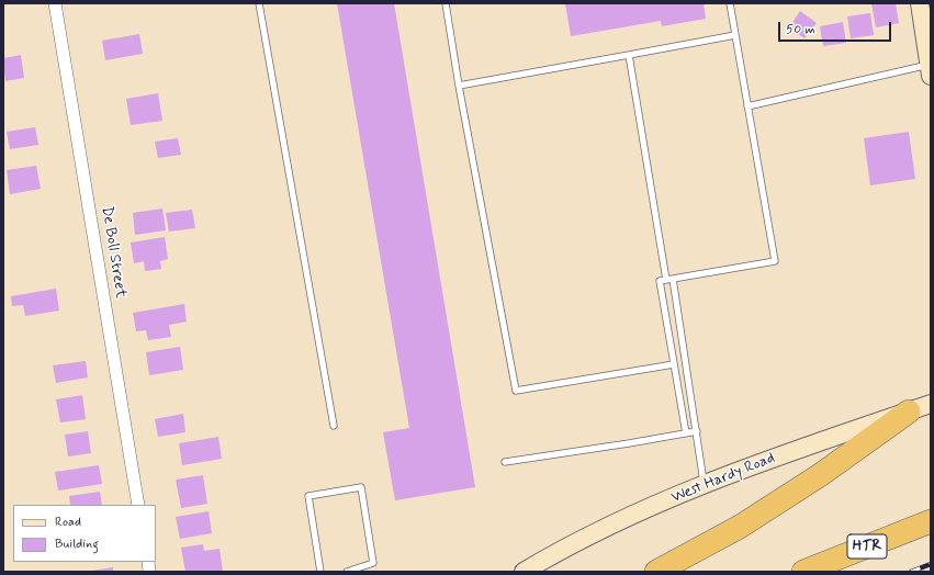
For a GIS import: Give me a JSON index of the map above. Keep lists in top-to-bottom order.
{
  "streets": {
    "highway": ["HTR"],
    "main road": ["West Hardy Road"],
    "street": ["De Boll Street"]
  },
  "legend": ["Road", "Building"],
  "scale_bar": "50 m"
}
